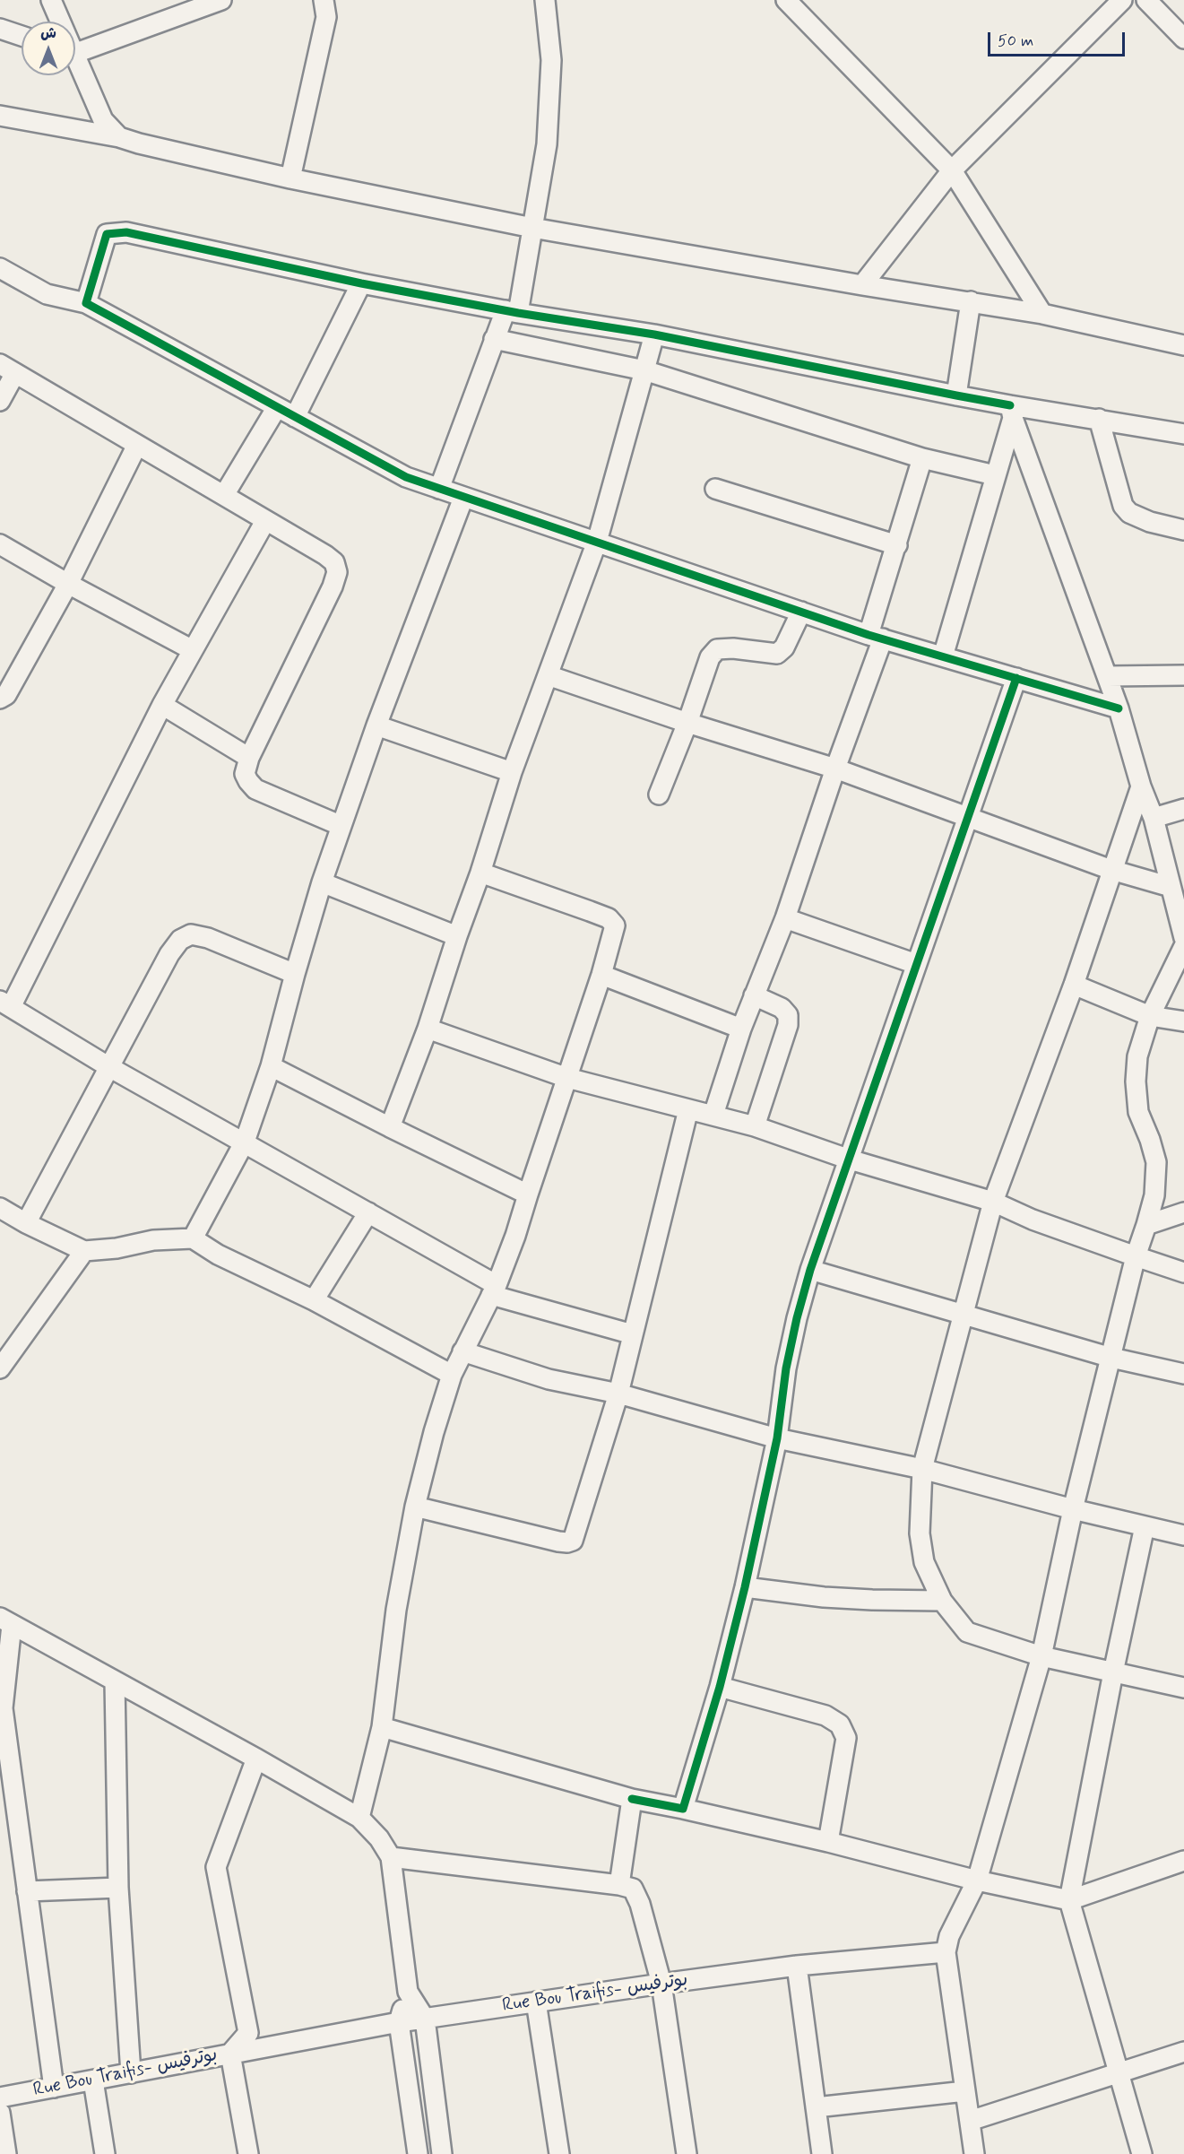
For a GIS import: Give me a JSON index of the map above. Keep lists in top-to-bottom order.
{
  "streets": {
    "street": ["Rue Bou Traifis- بوترفيس"]
  },
  "scale_bar": "50 m",
  "north": "top"
}
